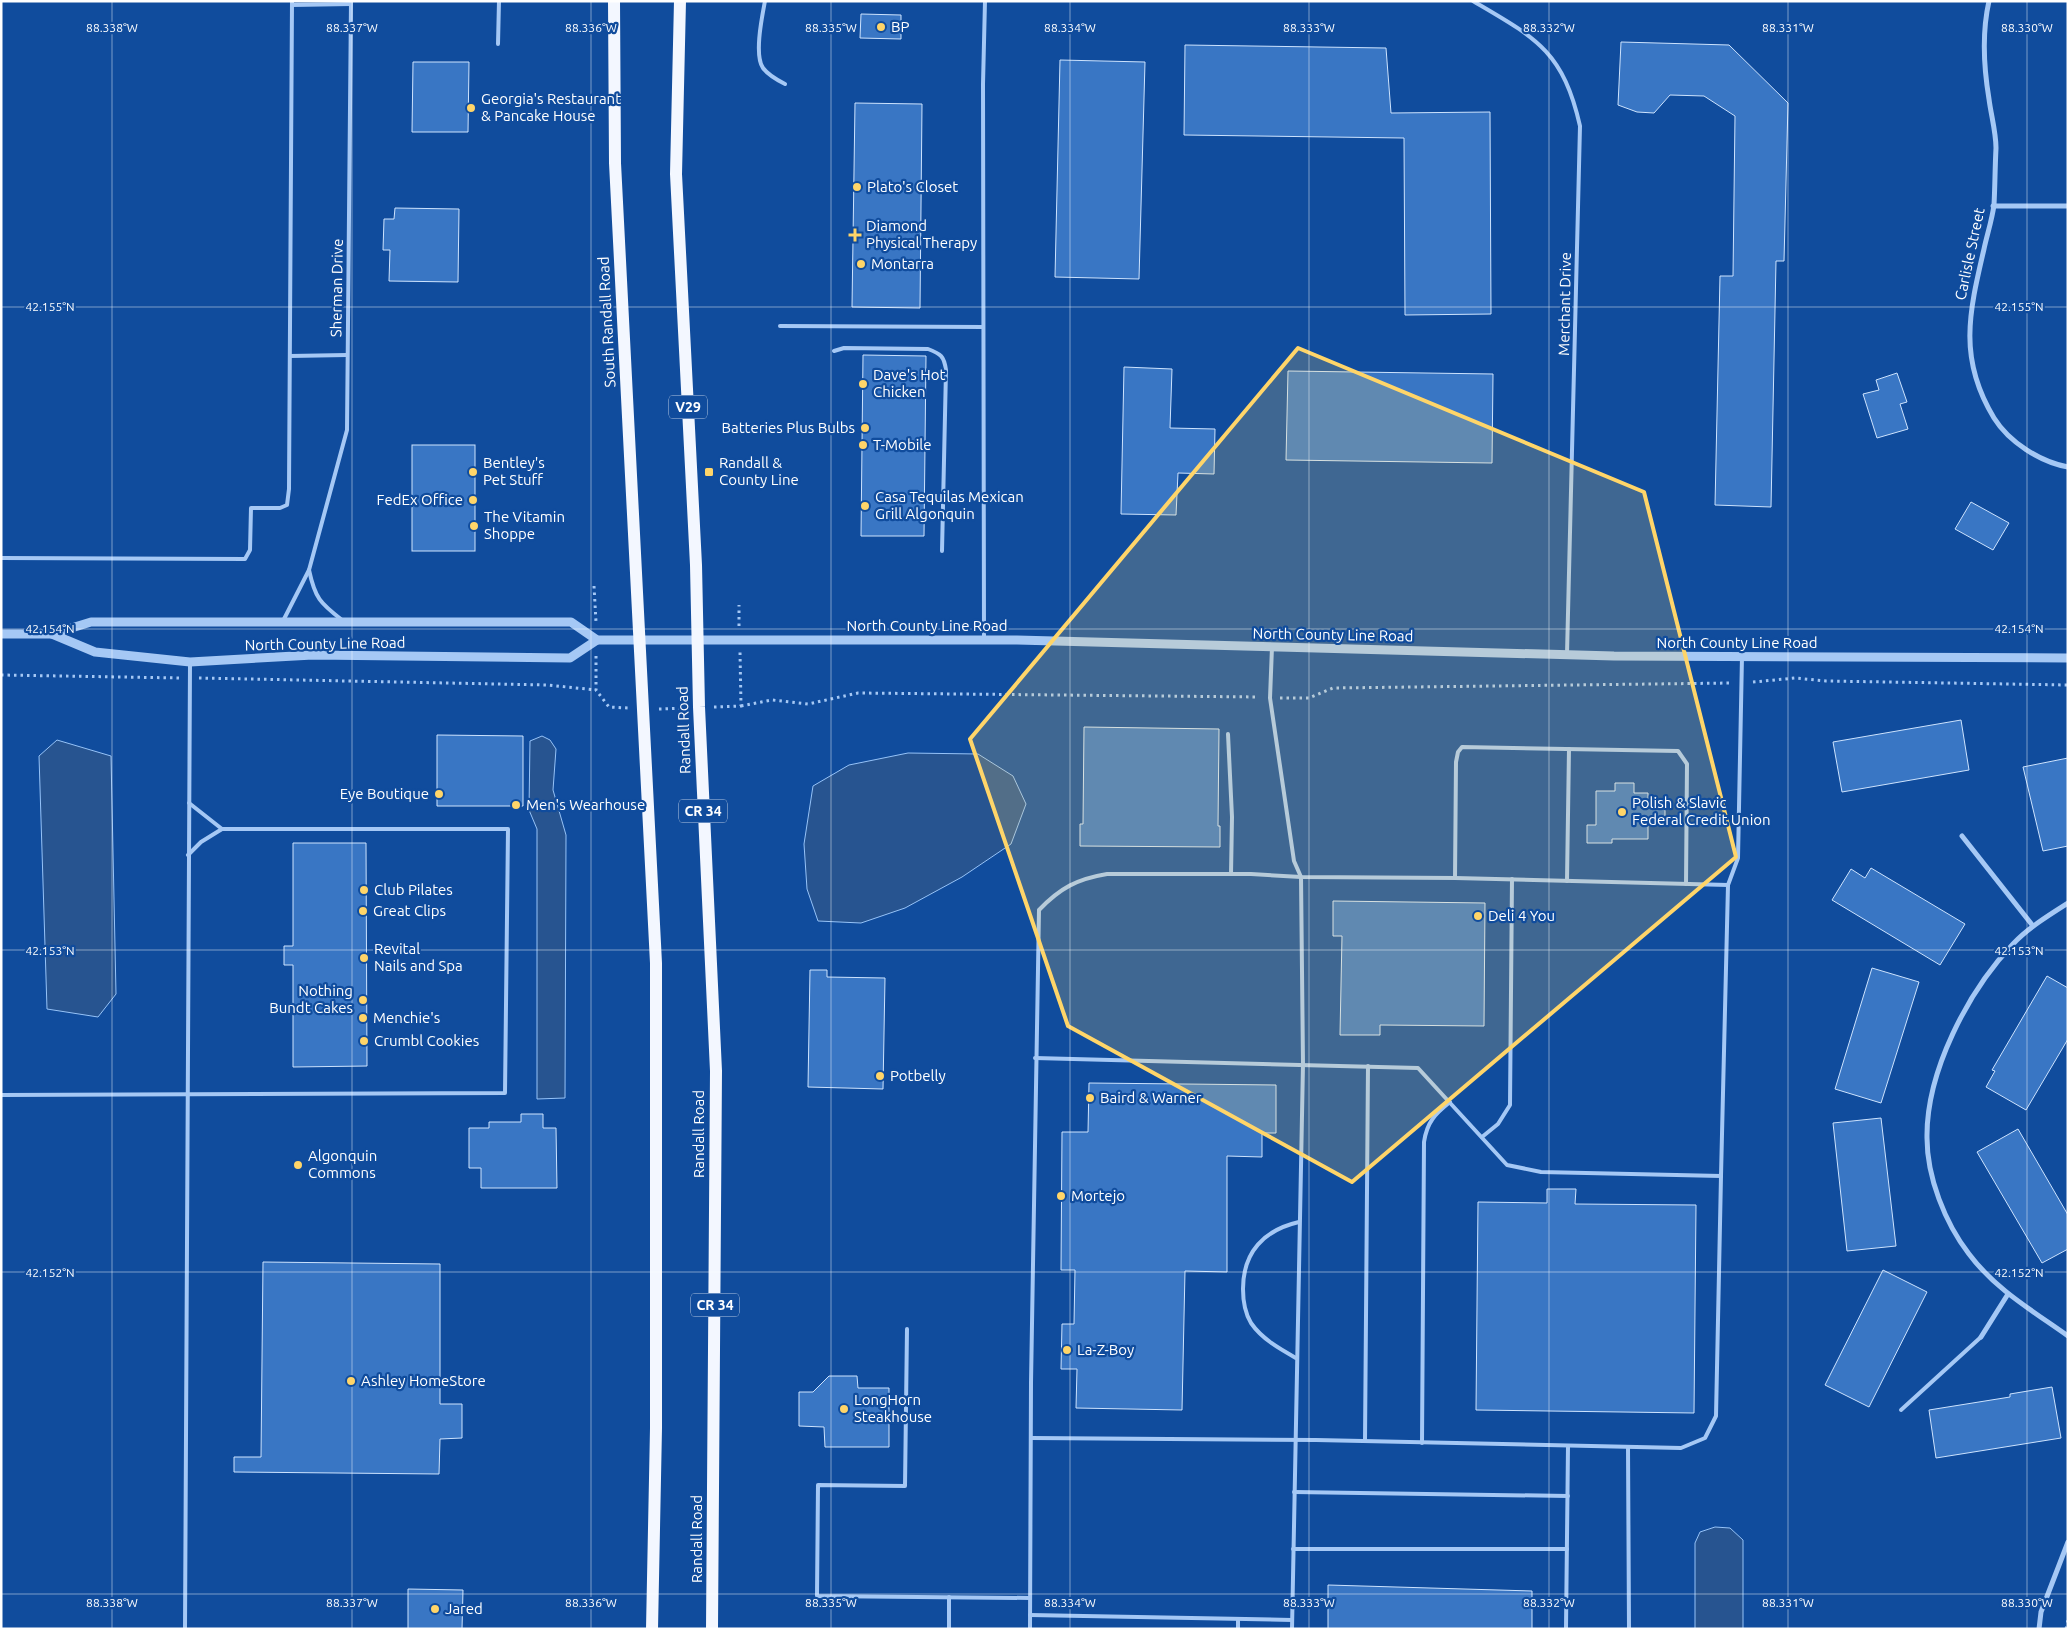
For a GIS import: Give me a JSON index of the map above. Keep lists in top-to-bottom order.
{
  "streets": {
    "main road": [
      "South Randall Road",
      "V29",
      "Randall Road",
      "CR 34"
    ],
    "street": ["Carlisle Street", "North County Line Road"],
    "lane": ["Sherman Drive", "Merchant Drive"]
  },
  "crossings": [
    ["Sherman Drive", "North County Line Road"],
    ["Merchant Drive", "North County Line Road"],
    ["South Randall Road", "North County Line Road"],
    ["V29", "North County Line Road"],
    ["V29", "Randall Road"],
    ["North County Line Road", "Randall Road"]
  ],
  "places": {
    "other": [
      "BP",
      "Georgia's Restaurant & Pancake House",
      "Plato's Closet",
      "Montarra",
      "Dave's Hot Chicken",
      "Batteries Plus Bulbs",
      "T-Mobile",
      "Bentley's Pet Stuff",
      "FedEx Office",
      "Casa Tequilas Mexican Grill Algonquin",
      "The Vitamin Shoppe",
      "Eye Boutique",
      "Men's Wearhouse",
      "Polish & Slavic Federal Credit Union",
      "Club Pilates",
      "Great Clips",
      "Deli 4 You",
      "Revital Nails and Spa",
      "Nothing Bundt Cakes",
      "Menchie's",
      "Crumbl Cookies",
      "Potbelly",
      "Baird & Warner",
      "Algonquin Commons",
      "Mortejo",
      "La-Z-Boy",
      "Ashley HomeStore",
      "LongHorn Steakhouse",
      "Jared"
    ],
    "health": ["Diamond Physical Therapy"],
    "transit": ["Randall & County Line"]
  },
  "coordinates": [
    "88.338°W",
    "88.337°W",
    "88.336°W",
    "88.335°W",
    "88.334°W",
    "88.333°W",
    "88.332°W",
    "88.331°W",
    "88.330°W",
    "42.155°N",
    "42.154°N",
    "42.153°N",
    "42.152°N"
  ]
}
